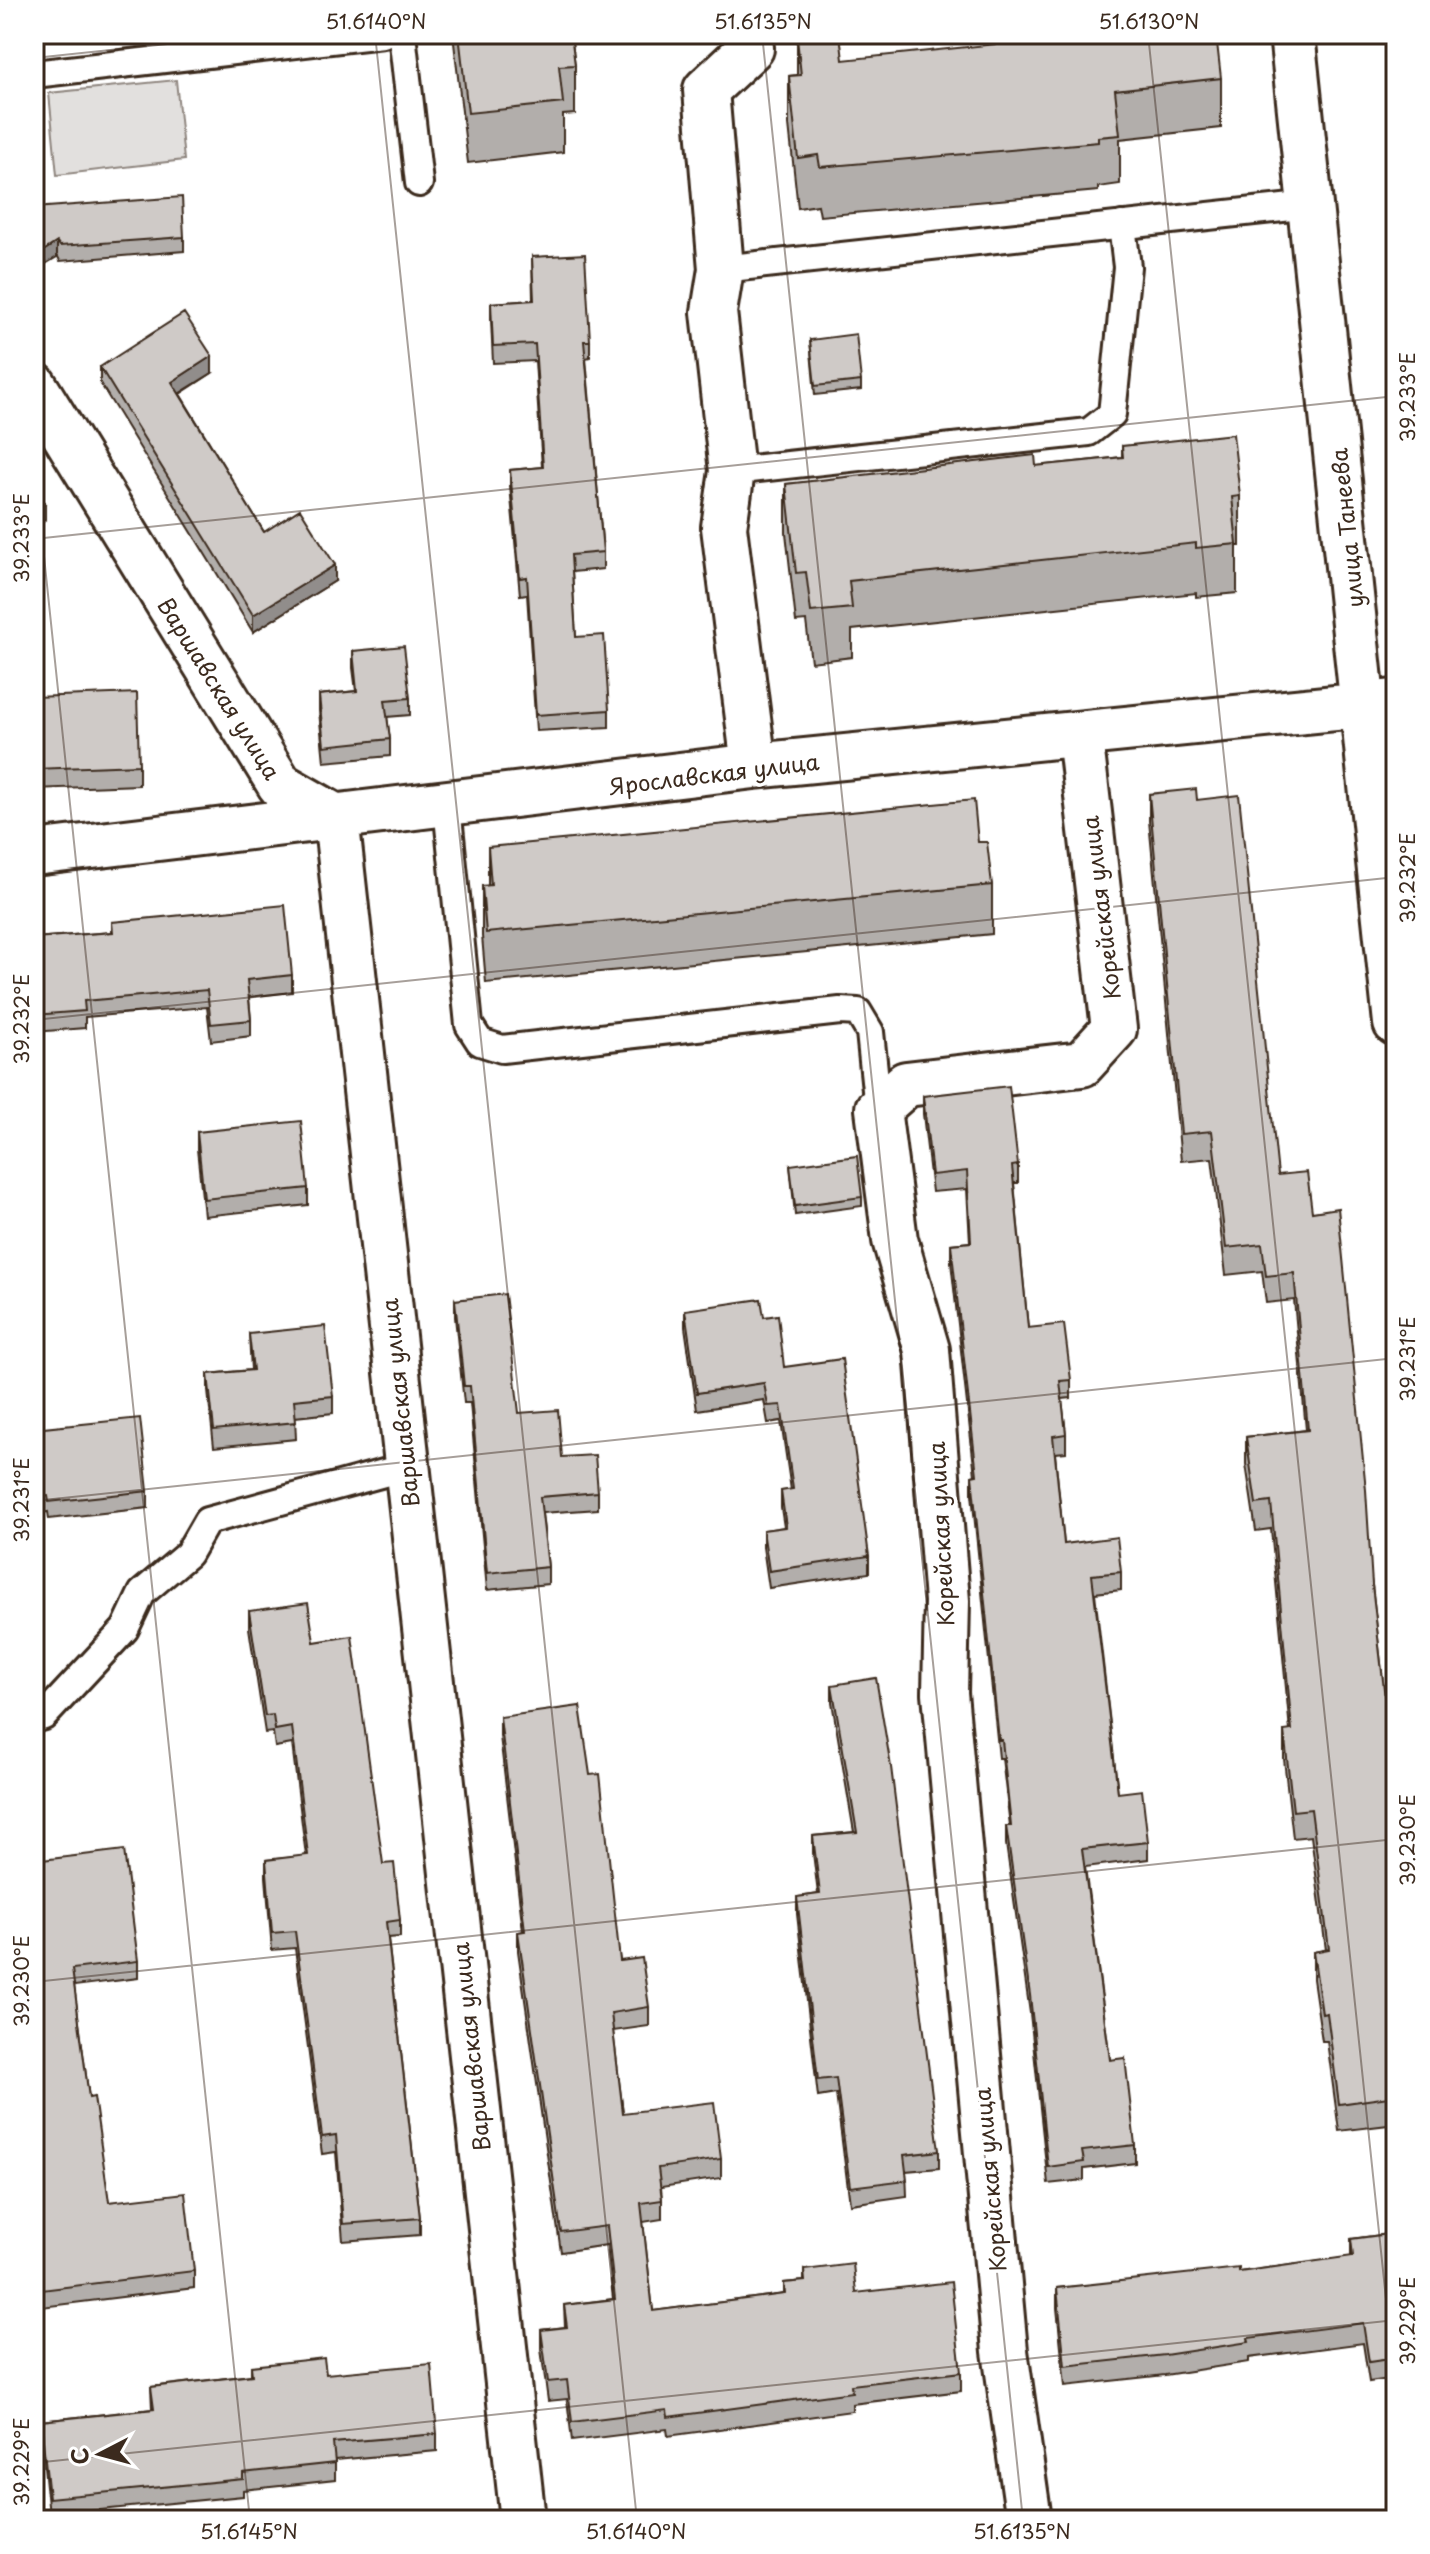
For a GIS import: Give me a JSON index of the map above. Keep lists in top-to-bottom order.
{
  "streets": {
    "street": [
      "улица Танеева",
      "Варшавская улица",
      "Ярославская улица",
      "Корейская улица"
    ]
  },
  "crossings": [
    ["улица Танеева", "Ярославская улица"],
    ["Варшавская улица", "Ярославская улица"],
    ["Ярославская улица", "Корейская улица"]
  ],
  "north": "left",
  "coordinates": [
    "51.6140°N",
    "51.6135°N",
    "51.6130°N",
    "39.233°E",
    "39.232°E",
    "39.231°E",
    "39.230°E",
    "39.229°E",
    "51.6145°N"
  ]
}
